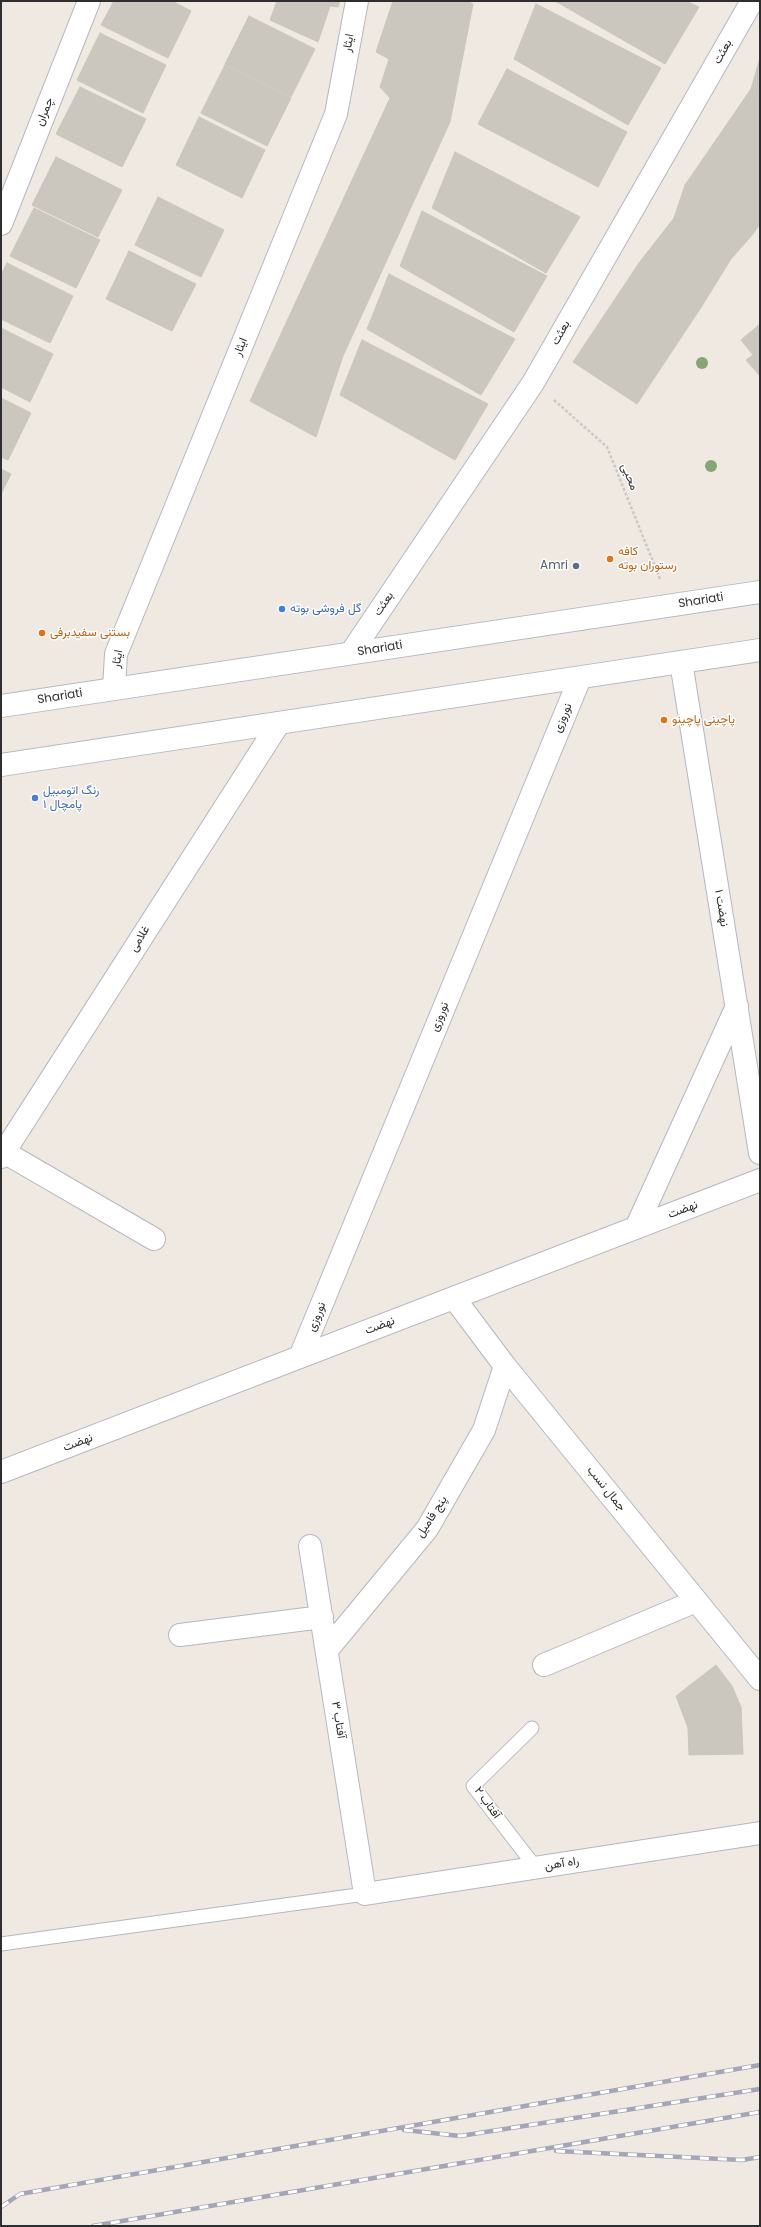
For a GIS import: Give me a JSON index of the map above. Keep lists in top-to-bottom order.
{
  "streets": {
    "street": [
      "ایثار",
      "بعثت",
      "چمران",
      "Shariati",
      "نوروزی",
      "نهضت ۱",
      "غلامی",
      "نهضت",
      "جمال نسب",
      "پنج فامیل",
      "آفتاب ۳",
      "راه آهن"
    ],
    "lane": ["آفتاب ۲"],
    "path": ["محبی"]
  },
  "crossings": [
    ["ایثار", "Shariati"],
    ["بعثت", "محبی"],
    ["بعثت", "Shariati"],
    ["محبی", "Shariati"],
    ["نوروزی", "نهضت"],
    ["نهضت", "جمال نسب"],
    ["جمال نسب", "پنج فامیل"],
    ["پنج فامیل", "آفتاب ۳"],
    ["آفتاب ۳", "راه آهن"],
    ["آفتاب ۲", "راه آهن"]
  ],
  "places": [
    "کافه رستوران بوته",
    "Amri",
    "گل فروشی بوته",
    "بستنی سفیدبرفی",
    "پاچینی پاچینو",
    "رنگ اتومبیل پامچال ۱"
  ]
}
